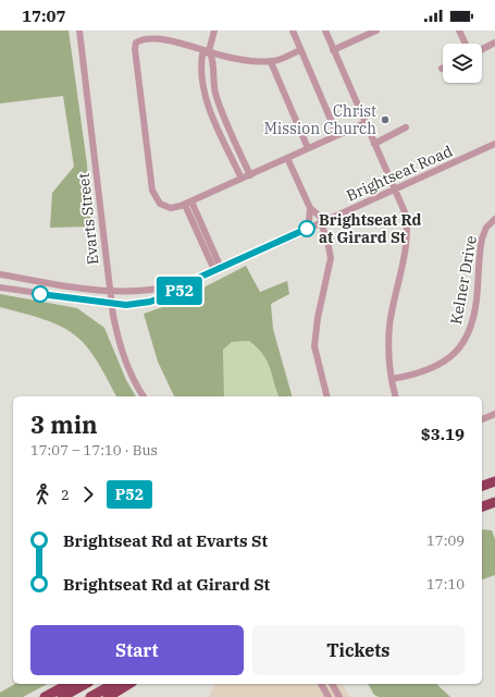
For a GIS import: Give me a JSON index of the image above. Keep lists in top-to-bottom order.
{
  "streets": {
    "street": ["Brightseat Road", "Evarts Street", "Kelner Drive"]
  },
  "crossings": [
    ["Brightseat Road", "Evarts Street"]
  ],
  "places": ["Christ Mission Church", "Brightseat Rd at Girard St"],
  "lines": ["bus line P52"],
  "page": {
    "status": "17:07",
    "on_map": "P52",
    "heading": ["3 min", "17:07 – 17:10 · Bus", "$3.19"],
    "legs": ["2", "P52"],
    "list": [
      {
        "name": "Brightseat Rd at Evarts St",
        "value": "17:09"
      },
      {
        "name": "Brightseat Rd at Girard St",
        "value": "17:10"
      }
    ],
    "buttons": ["Start", "Tickets"]
  }
}
